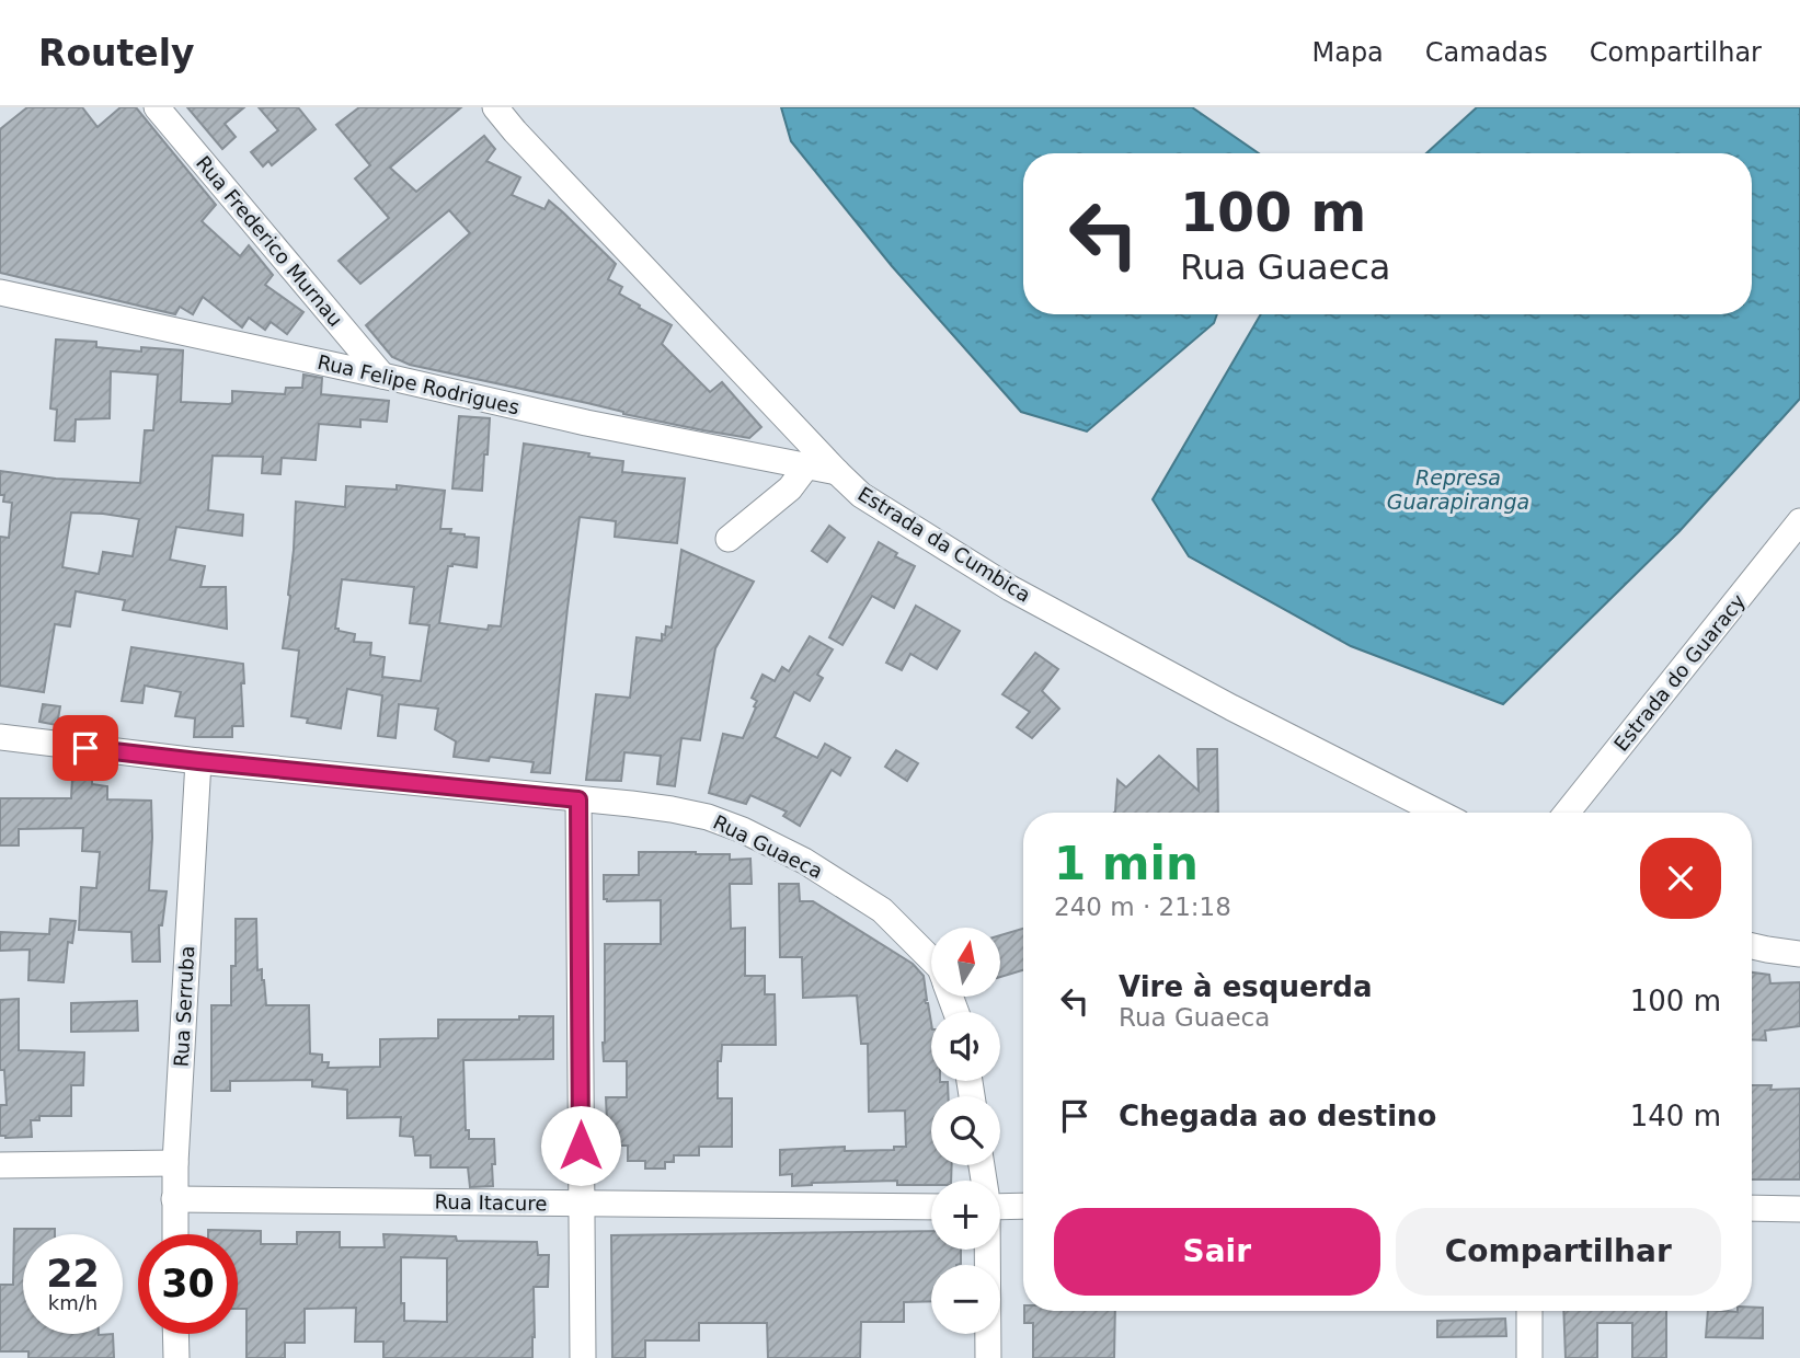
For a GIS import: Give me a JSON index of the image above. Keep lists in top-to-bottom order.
{
  "streets": {
    "street": [
      "Rua Frederico Murnau",
      "Rua Felipe Rodrigues",
      "Estrada da Cumbica",
      "Estrada do Guaracy",
      "Rua Guaeca",
      "Rua Serruba",
      "Rua Itacure"
    ]
  },
  "crossings": [
    ["Rua Frederico Murnau", "Rua Felipe Rodrigues"],
    ["Rua Felipe Rodrigues", "Estrada da Cumbica"],
    ["Rua Guaeca", "Rua Serruba"],
    ["Rua Serruba", "Rua Itacure"]
  ],
  "water": ["Represa Guarapiranga"],
  "north": "top",
  "page": {
    "header": "Routely",
    "nav": ["Mapa", "Camadas", "Compartilhar"],
    "turn": ["100 m", "Rua Guaeca"],
    "heading": ["1 min", "240 m · 21:18"],
    "map_buttons": ["+", "−"],
    "list": [
      {
        "name": "Vire à esquerda",
        "note": "Rua Guaeca",
        "value": "100 m"
      },
      {
        "name": "Chegada ao destino",
        "value": "140 m"
      }
    ],
    "buttons": ["Sair", "Compartilhar"],
    "speed": "22 km/h",
    "limit": "30"
  }
}
